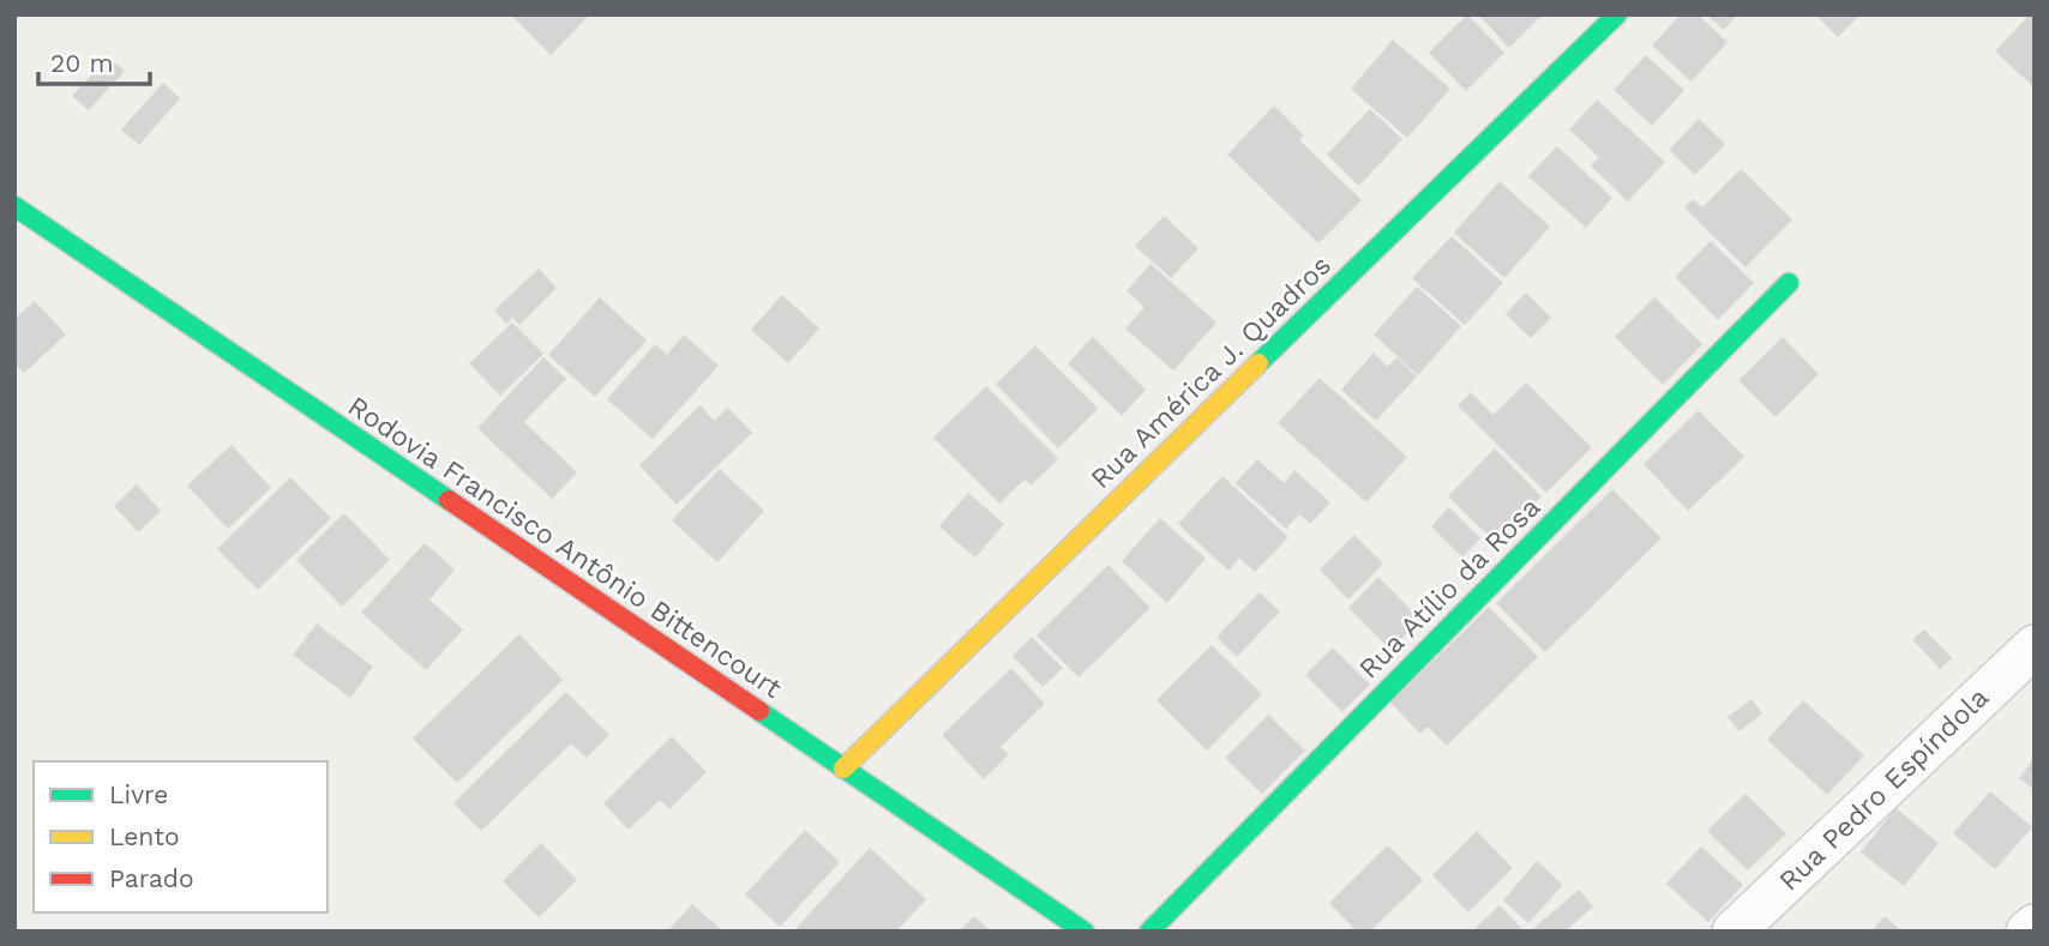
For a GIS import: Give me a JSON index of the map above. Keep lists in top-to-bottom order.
{
  "streets": {
    "street": [
      "Rua América J. Quadros",
      "Rodovia Francisco Antônio Bittencourt",
      "Rua Atílio da Rosa",
      "Rua Pedro Espíndola"
    ]
  },
  "crossings": [
    ["Rua América J. Quadros", "Rodovia Francisco Antônio Bittencourt"]
  ],
  "legend": ["Livre", "Lento", "Parado"],
  "scale_bar": "20 m"
}
